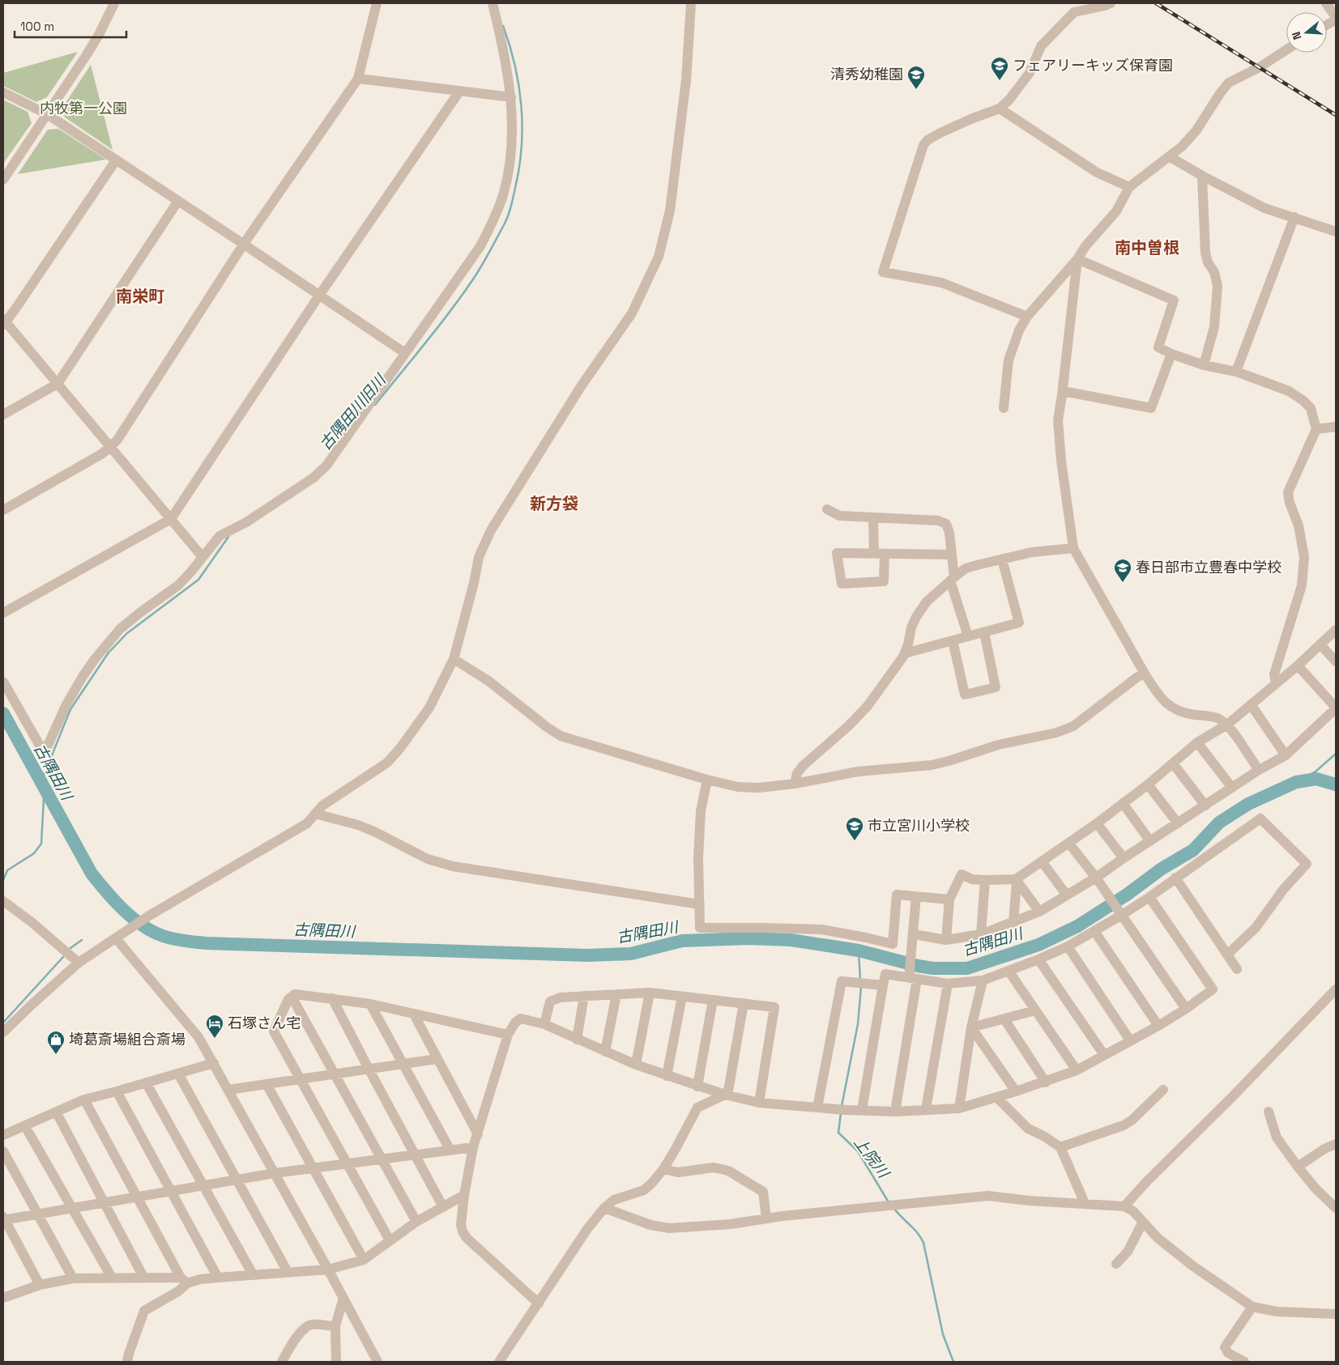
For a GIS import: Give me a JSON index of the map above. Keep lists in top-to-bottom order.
{
  "districts": ["南中曽根", "南栄町", "新方袋"],
  "water": ["古隅田川旧川", "古隅田川", "上院川"],
  "parks": ["内牧第一公園"],
  "places": {
    "school or university": [
      "フェアリーキッズ保育園",
      "清秀幼稚園",
      "春日部市立豊春中学校",
      "市立宮川小学校"
    ],
    "hotel": ["石塚さん宅"],
    "shop": ["埼葛斎場組合斎場"]
  },
  "scale_bar": "100 m",
  "north": "left"
}
